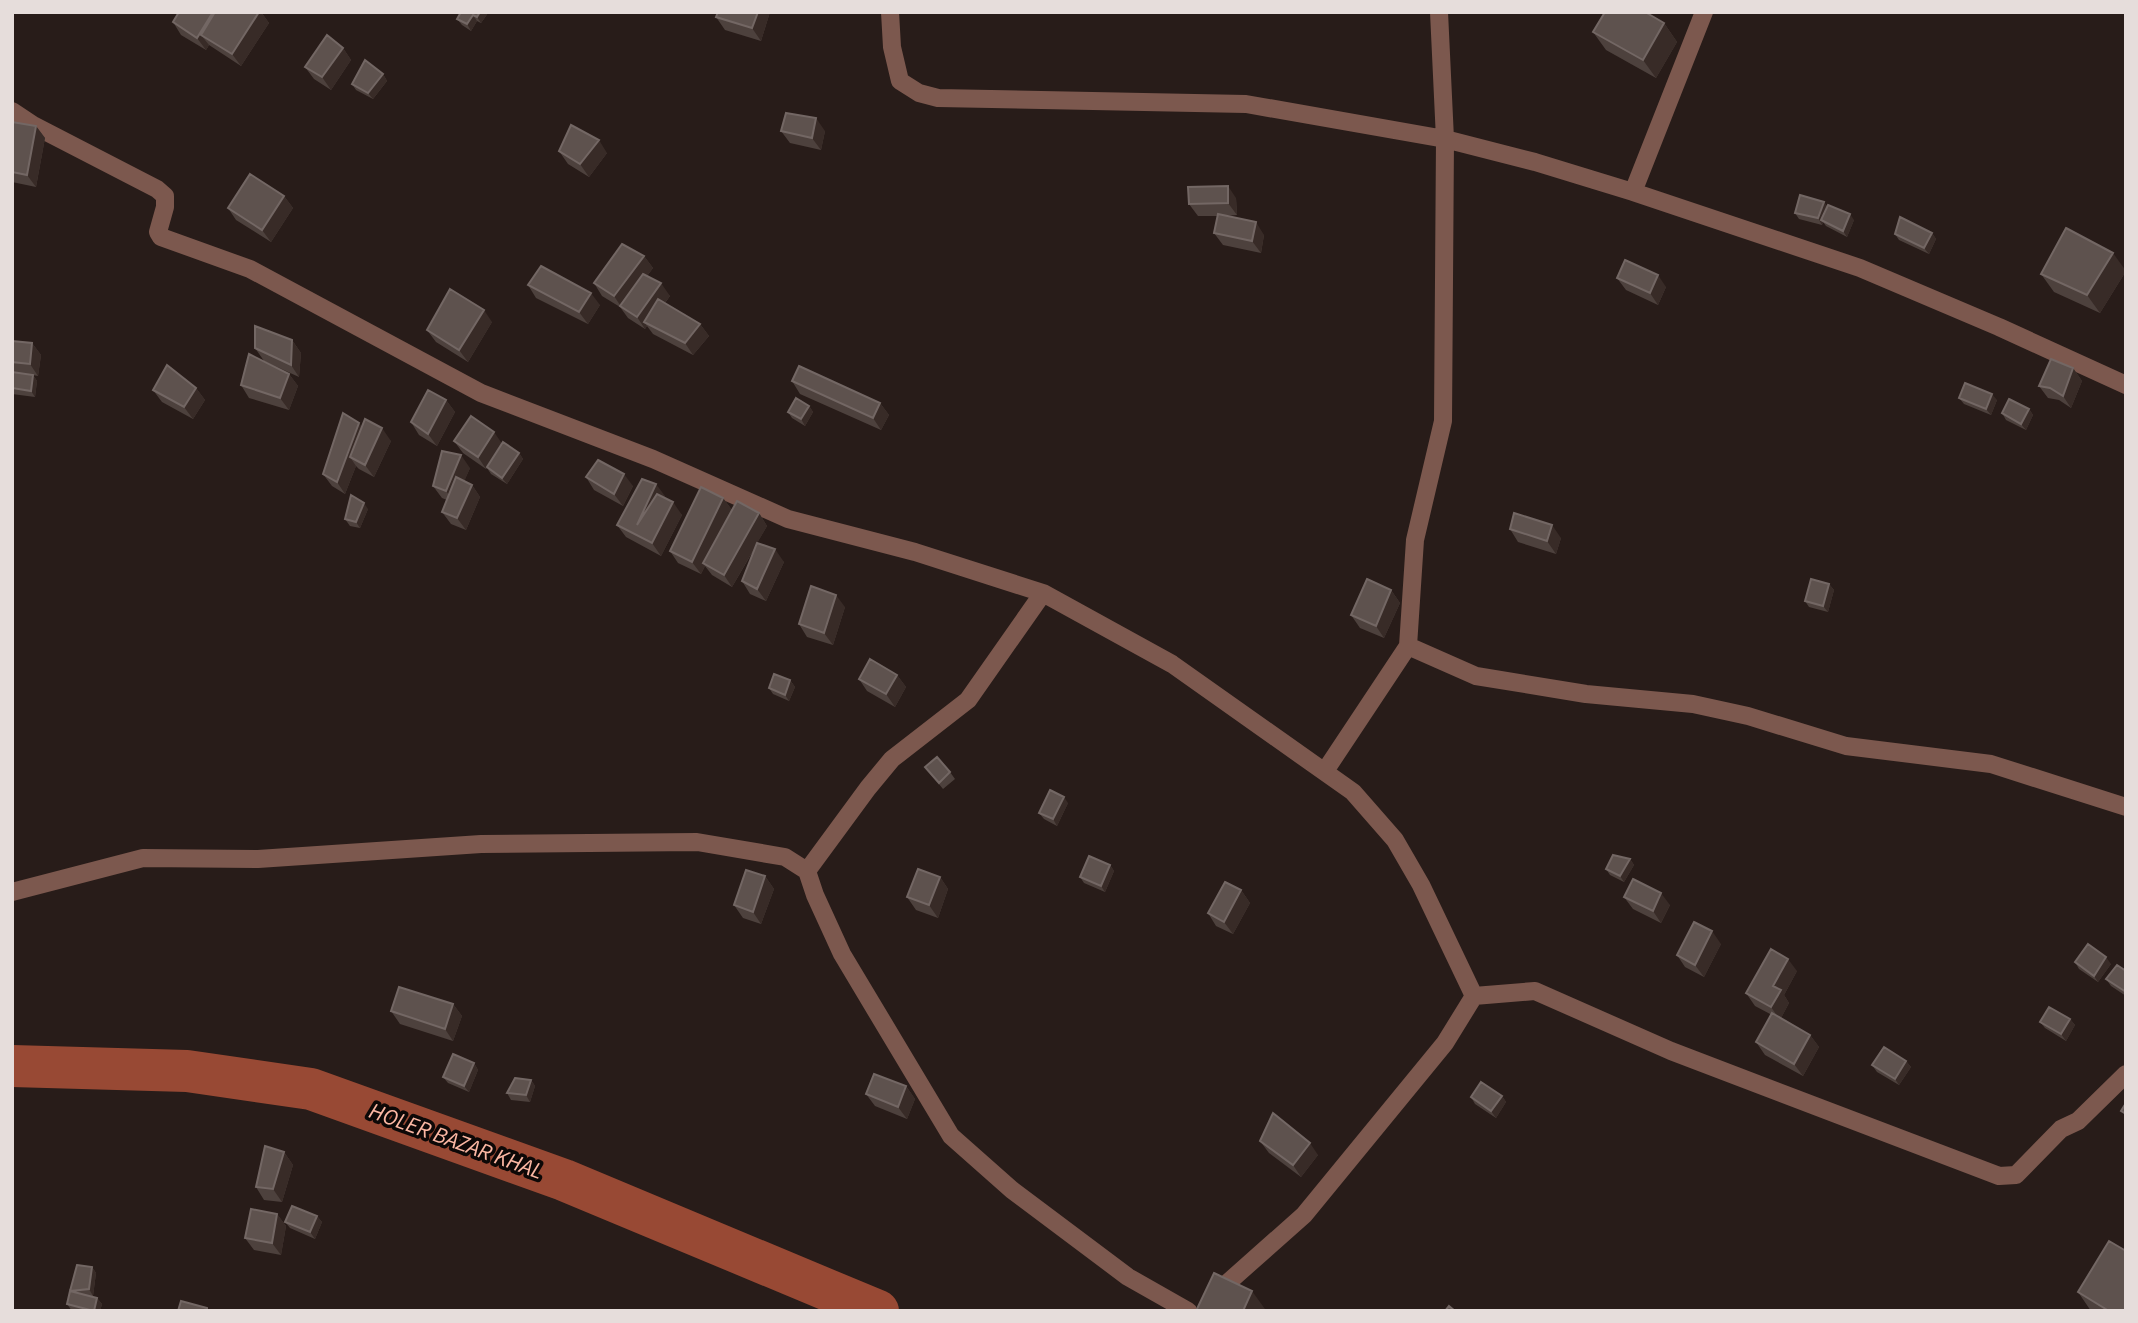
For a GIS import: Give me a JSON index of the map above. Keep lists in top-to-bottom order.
{
  "water": ["HOLER BAZAR KHAL"]
}
